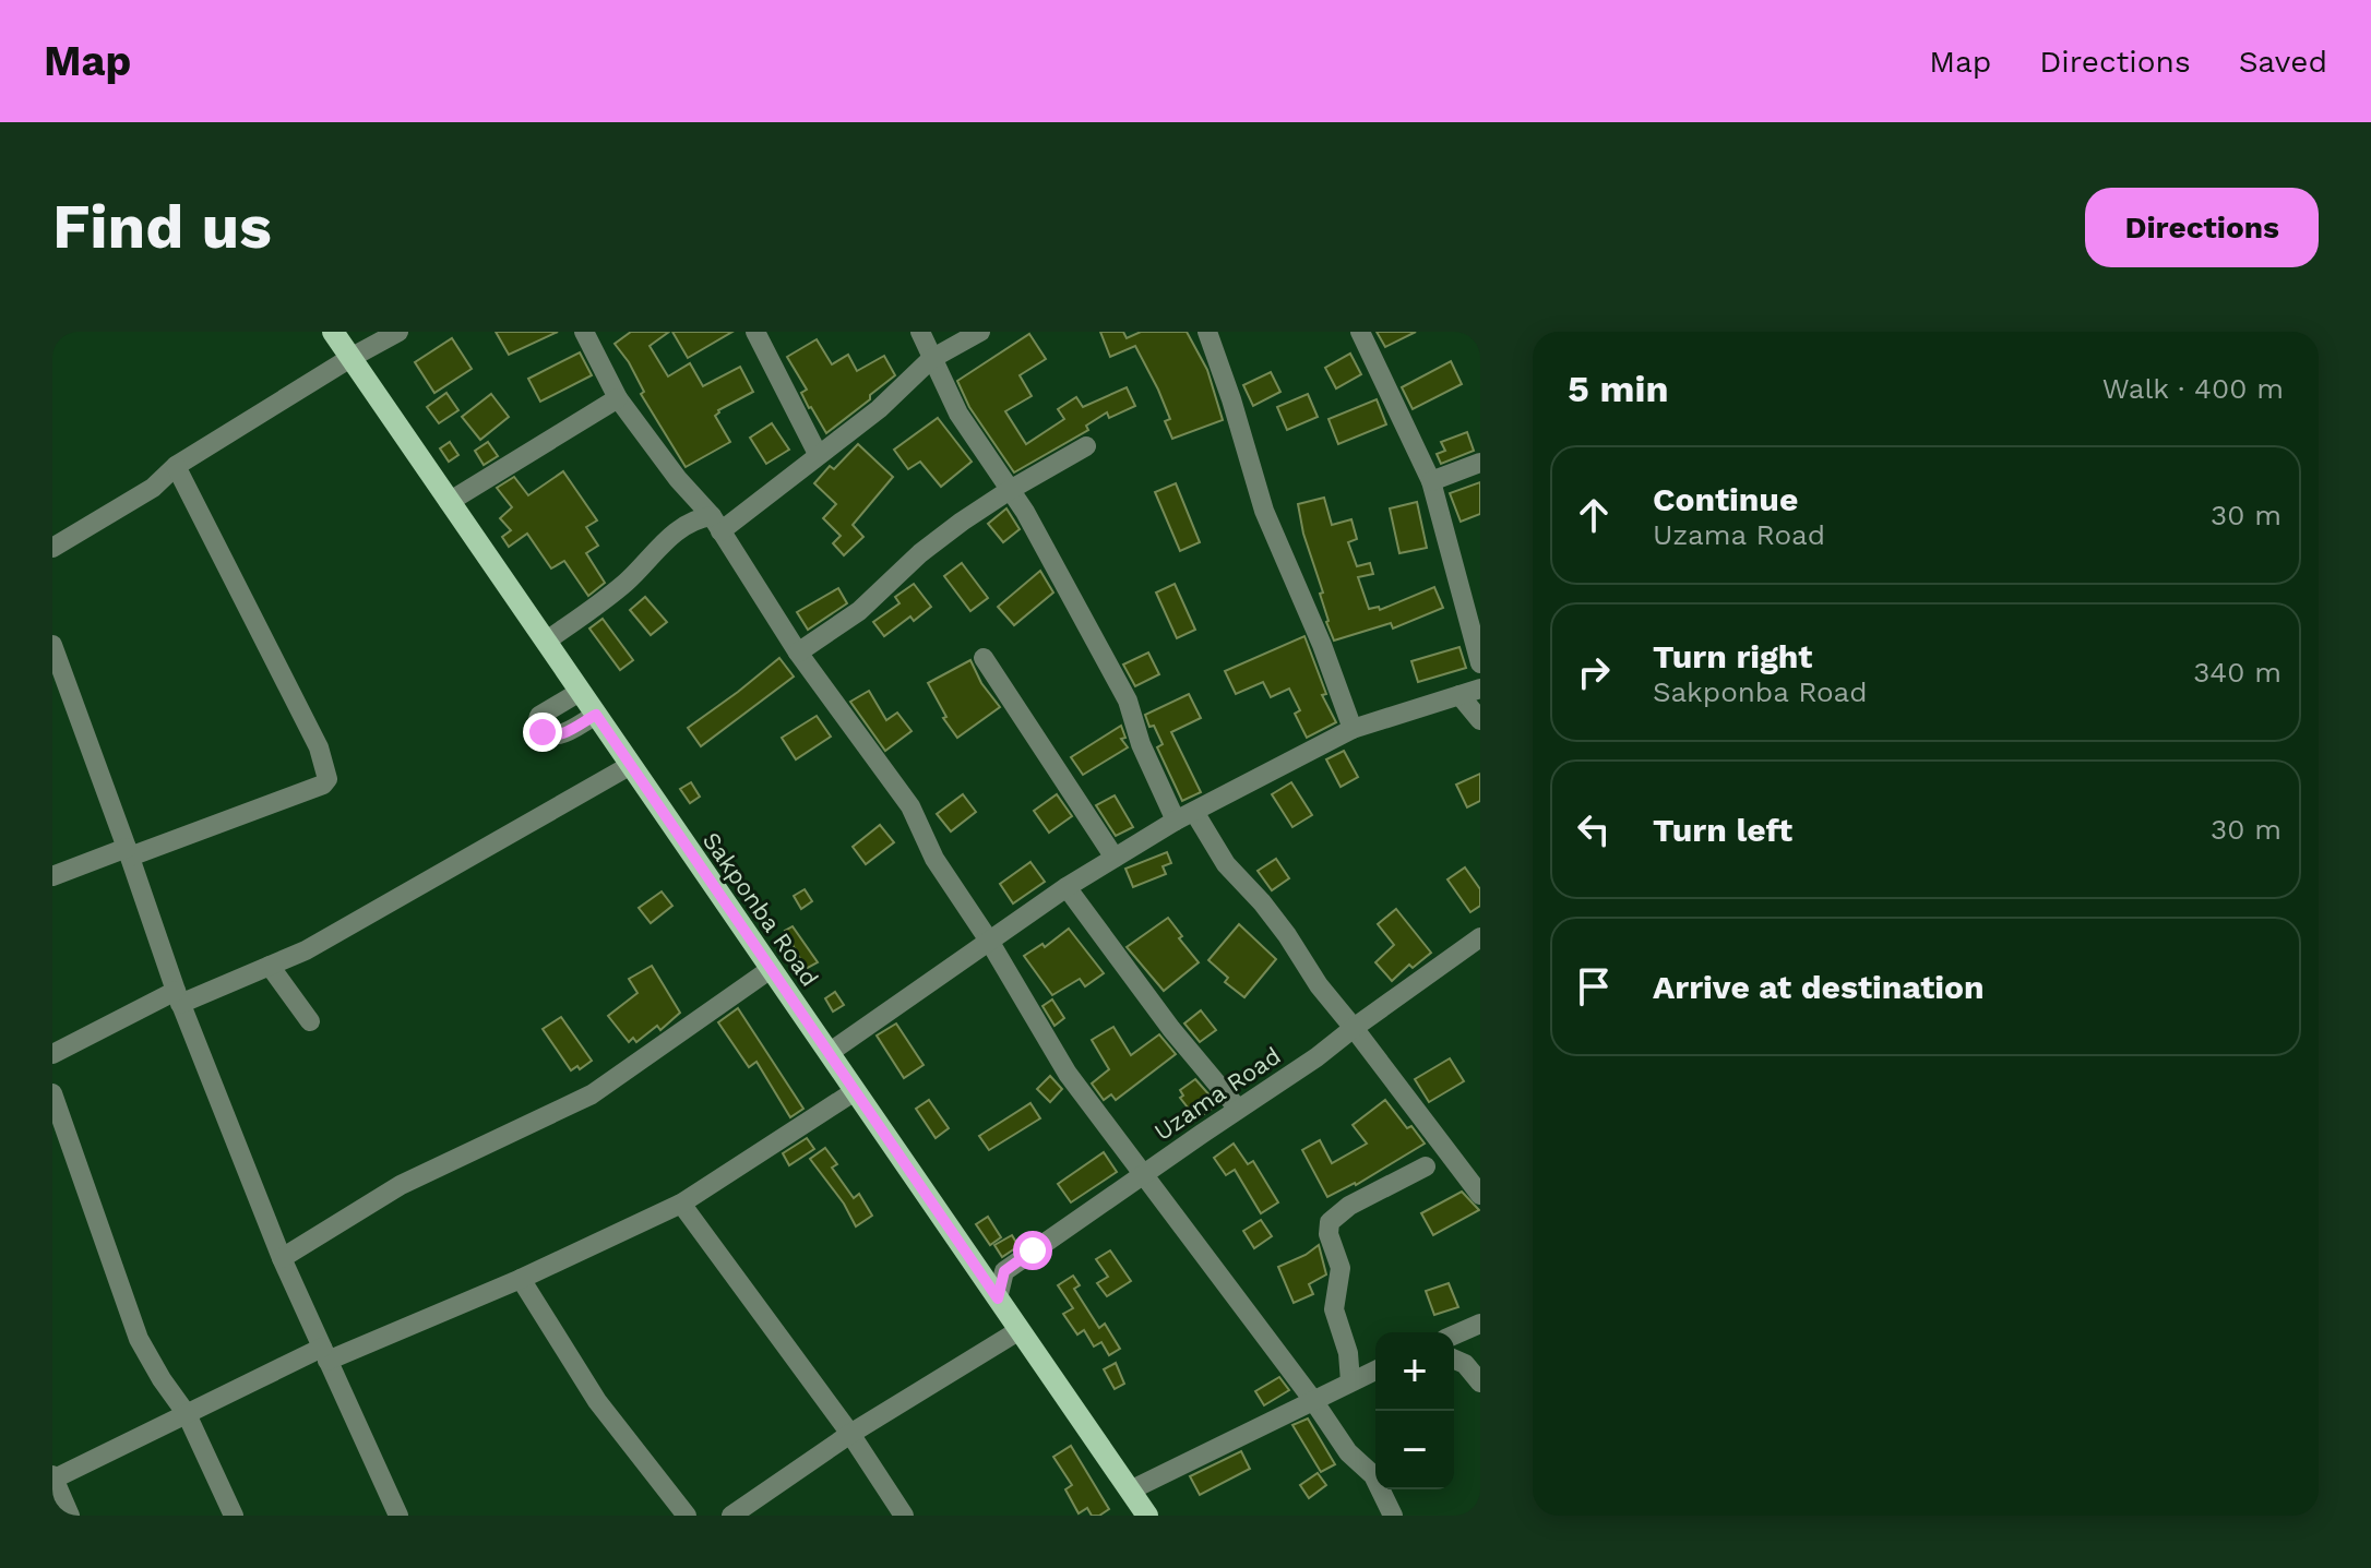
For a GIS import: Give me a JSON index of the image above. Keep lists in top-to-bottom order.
{
  "streets": {
    "main road": ["Sakponba Road"],
    "street": ["Uzama Road"]
  },
  "crossings": [
    ["Sakponba Road", "Uzama Road"]
  ],
  "page": {
    "header": "Map",
    "nav": ["Map", "Directions", "Saved"],
    "buttons": "Directions",
    "title": "Find us",
    "heading": ["5 min", "Walk · 400 m"],
    "list": [
      ["Continue", "Uzama Road", "30 m"],
      ["Turn right", "Sakponba Road", "340 m"],
      ["Turn left", "30 m"],
      "Arrive at destination"
    ],
    "map_buttons": ["+", "−"]
  }
}
